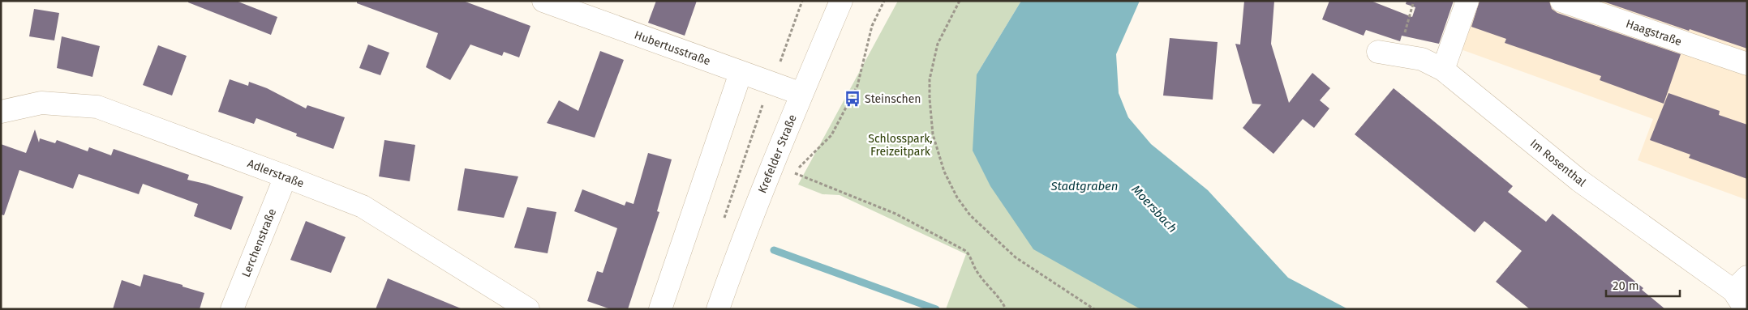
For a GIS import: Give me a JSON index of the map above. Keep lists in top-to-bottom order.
{
  "streets": {
    "street": [
      "Haagstraße",
      "Hubertusstraße",
      "Krefelder Straße",
      "Im Rosenthal",
      "Adlerstraße",
      "Lerchenstraße"
    ]
  },
  "crossings": [
    ["Hubertusstraße", "Krefelder Straße"],
    ["Adlerstraße", "Lerchenstraße"]
  ],
  "water": ["Stadtgraben", "Moersbach"],
  "parks": ["Schlosspark, Freizeitpark"],
  "places": {
    "bus stop": ["Steinschen"]
  },
  "scale_bar": "20 m"
}
